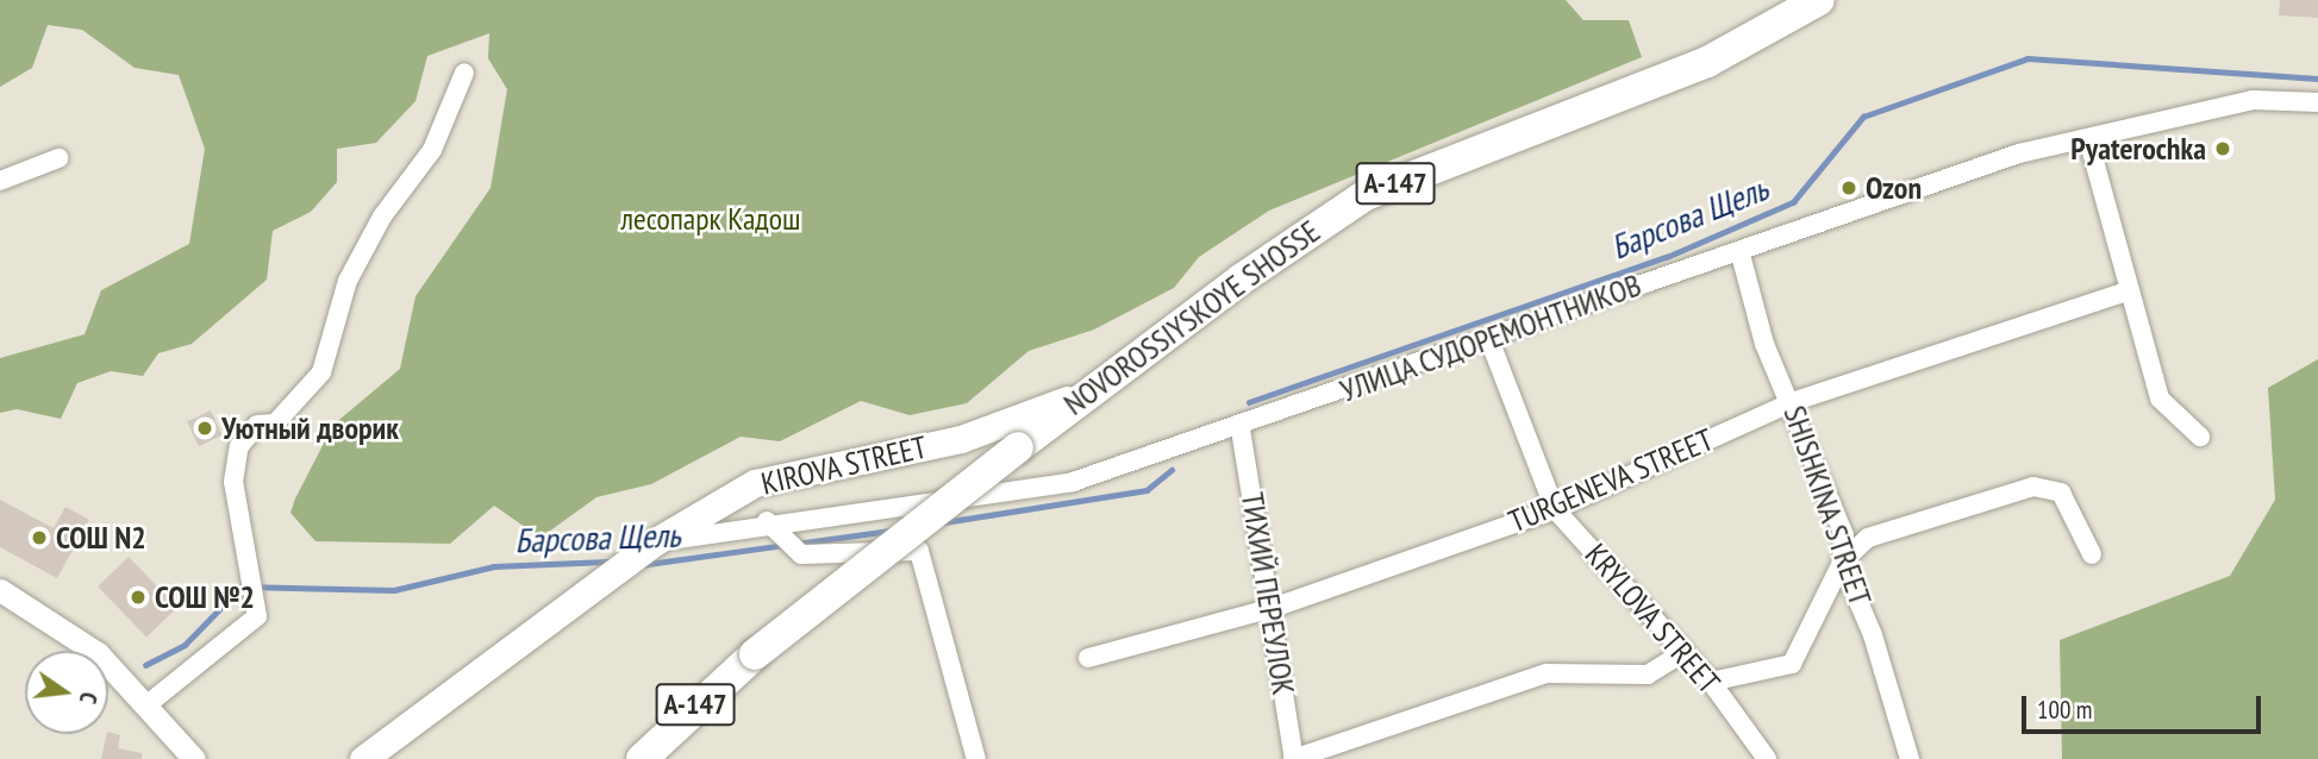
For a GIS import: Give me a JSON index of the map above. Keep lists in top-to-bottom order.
{
  "streets": {
    "highway": ["А-147", "NOVOROSSIYSKOYE SHOSSE"],
    "main road": ["KIROVA STREET"],
    "street": [
      "УЛИЦА СУДОРЕМОНТНИКОВ",
      "TURGENEVA STREET",
      "SHISHKINA STREET",
      "ТИХИЙ ПЕРЕУЛОК",
      "KRYLOVA STREET"
    ]
  },
  "crossings": [
    ["NOVOROSSIYSKOYE SHOSSE", "KIROVA STREET"],
    ["УЛИЦА СУДОРЕМОНТНИКОВ", "KIROVA STREET"],
    ["УЛИЦА СУДОРЕМОНТНИКОВ", "SHISHKINA STREET"],
    ["УЛИЦА СУДОРЕМОНТНИКОВ", "ТИХИЙ ПЕРЕУЛОК"],
    ["УЛИЦА СУДОРЕМОНТНИКОВ", "KRYLOVA STREET"],
    ["TURGENEVA STREET", "SHISHKINA STREET"],
    ["TURGENEVA STREET", "ТИХИЙ ПЕРЕУЛОК"],
    ["TURGENEVA STREET", "KRYLOVA STREET"]
  ],
  "water": ["Барсова Щель"],
  "parks": ["лесопарк Кадош"],
  "places": [
    "Pyaterochka",
    "Ozon",
    "Уютный дворик",
    "СОШ N2",
    "СОШ №2"
  ],
  "scale_bar": "100 m",
  "north": "right"
}
